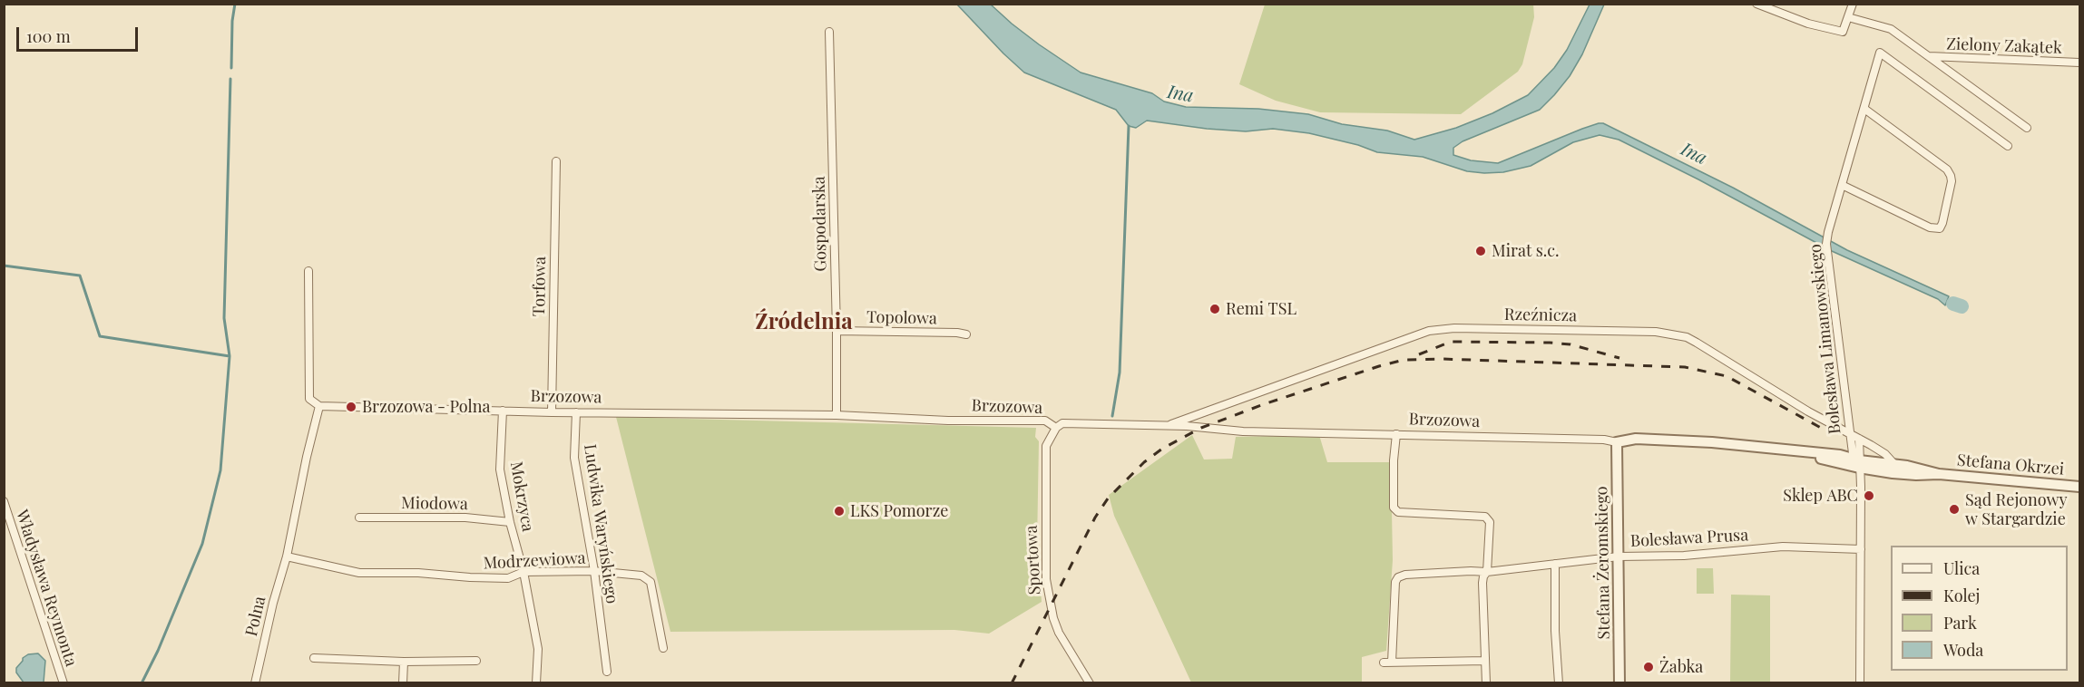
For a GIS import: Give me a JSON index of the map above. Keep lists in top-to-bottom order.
{
  "streets": {
    "street": [
      "Zielony Zakątek",
      "Gospodarska",
      "Torfowa",
      "Rzeźnicza",
      "Topolowa",
      "Bolesława Limanowskiego",
      "Brzozowa",
      "Stefana Okrzei",
      "Mokrzyca",
      "Miodowa",
      "Ludwika Waryńskiego",
      "Bolesława Prusa",
      "Sportowa",
      "Modrzewiowa",
      "Stefana Żeromskiego",
      "Władysława Reymonta",
      "Polna"
    ]
  },
  "crossings": [
    ["Gospodarska", "Topolowa"],
    ["Gospodarska", "Brzozowa"],
    ["Torfowa", "Brzozowa"],
    ["Rzeźnicza", "Bolesława Limanowskiego"],
    ["Rzeźnicza", "Brzozowa"],
    ["Rzeźnicza", "Stefana Okrzei"],
    ["Bolesława Limanowskiego", "Brzozowa"],
    ["Bolesława Limanowskiego", "Stefana Okrzei"],
    ["Bolesława Limanowskiego", "Bolesława Prusa"],
    ["Brzozowa", "Stefana Okrzei"],
    ["Brzozowa", "Mokrzyca"],
    ["Brzozowa", "Ludwika Waryńskiego"],
    ["Brzozowa", "Sportowa"],
    ["Brzozowa", "Stefana Żeromskiego"],
    ["Mokrzyca", "Miodowa"],
    ["Mokrzyca", "Modrzewiowa"],
    ["Ludwika Waryńskiego", "Modrzewiowa"],
    ["Bolesława Prusa", "Stefana Żeromskiego"],
    ["Modrzewiowa", "Polna"]
  ],
  "districts": ["Źródelnia"],
  "water": ["Ina"],
  "places": [
    "Mirat s.c.",
    "Remi TSL",
    "Brzozowa - Polna",
    "Sklep ABC",
    "Sąd Rejonowy w Stargardzie",
    "LKS Pomorze",
    "Żabka"
  ],
  "legend": [
    "Ulica",
    "Kolej",
    "Park",
    "Woda"
  ],
  "scale_bar": "100 m"
}
